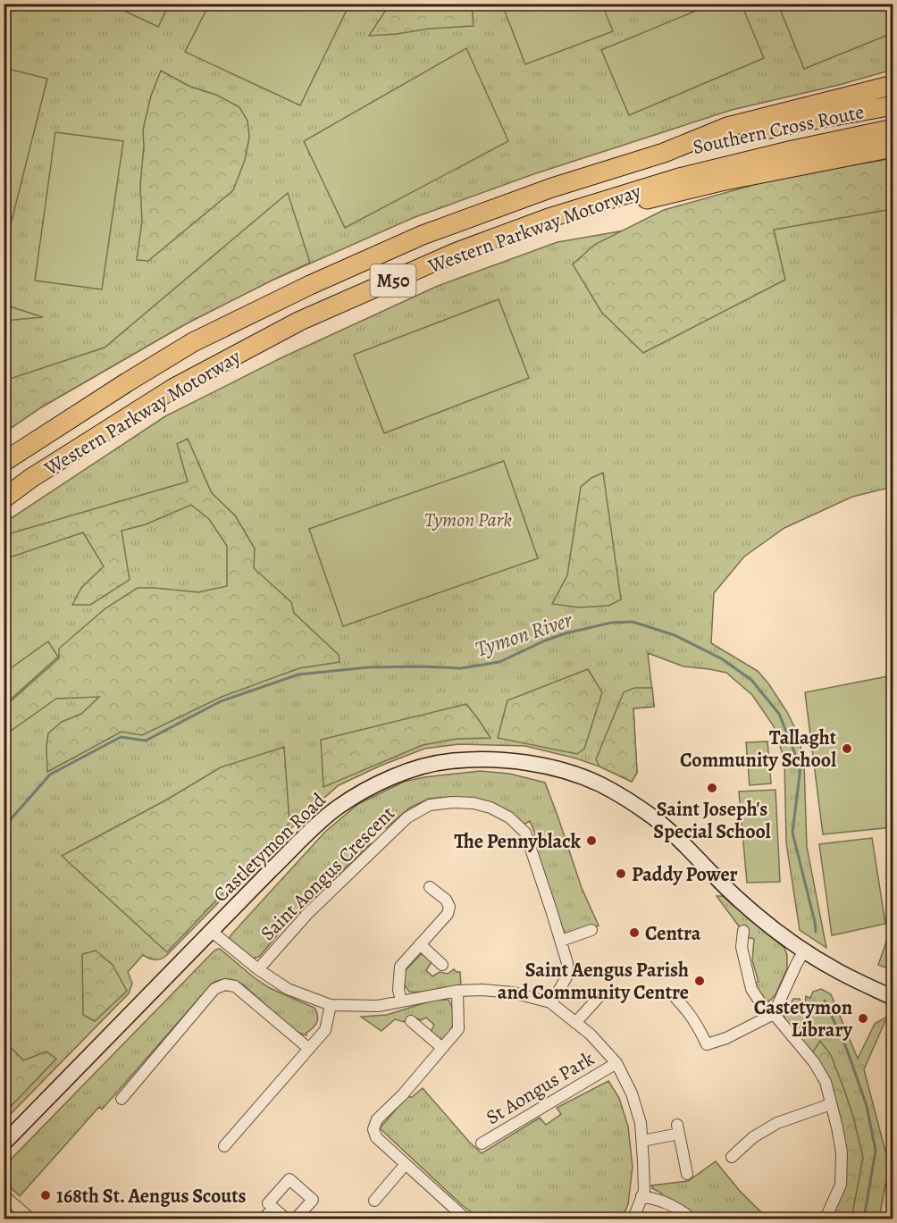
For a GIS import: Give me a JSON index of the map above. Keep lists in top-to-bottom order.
{
  "streets": {
    "highway": ["Southern Cross Route", "Western Parkway Motorway", "M50"],
    "street": ["Castletymon Road", "Saint Aongus Crescent", "St Aongus Park"]
  },
  "crossings": [
    ["Southern Cross Route", "Western Parkway Motorway"],
    ["Southern Cross Route", "M50"],
    ["Western Parkway Motorway", "M50"]
  ],
  "water": ["Tymon River"],
  "parks": ["Tymon Park"],
  "places": [
    "Tallaght Community School",
    "Saint Joseph's Special School",
    "The Pennyblack",
    "Paddy Power",
    "Centra",
    "Saint Aengus Parish and Community Centre",
    "Castetymon Library",
    "168th St. Aengus Scouts"
  ]
}
